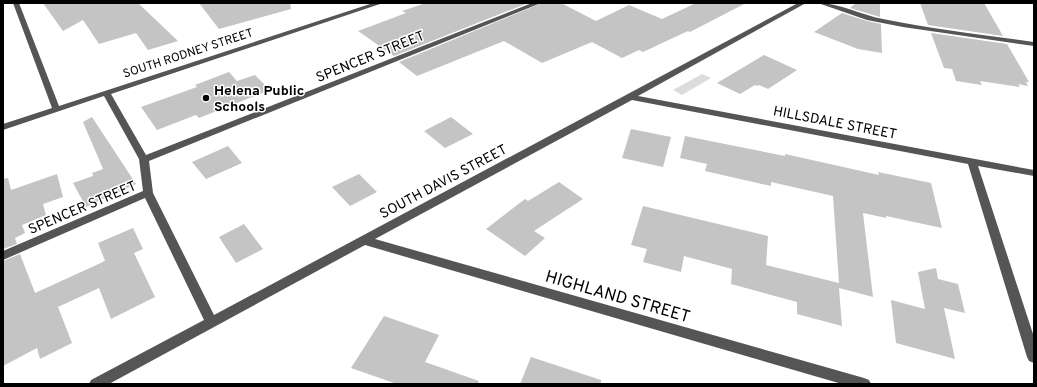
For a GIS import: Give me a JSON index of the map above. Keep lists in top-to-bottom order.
{
  "streets": {
    "street": [
      "SOUTH RODNEY STREET",
      "SPENCER STREET",
      "HILLSDALE STREET",
      "SOUTH DAVIS STREET",
      "HIGHLAND STREET"
    ]
  },
  "crossings": [
    ["HILLSDALE STREET", "SOUTH DAVIS STREET"],
    ["SOUTH DAVIS STREET", "HIGHLAND STREET"]
  ],
  "places": ["Helena Public Schools"]
}
